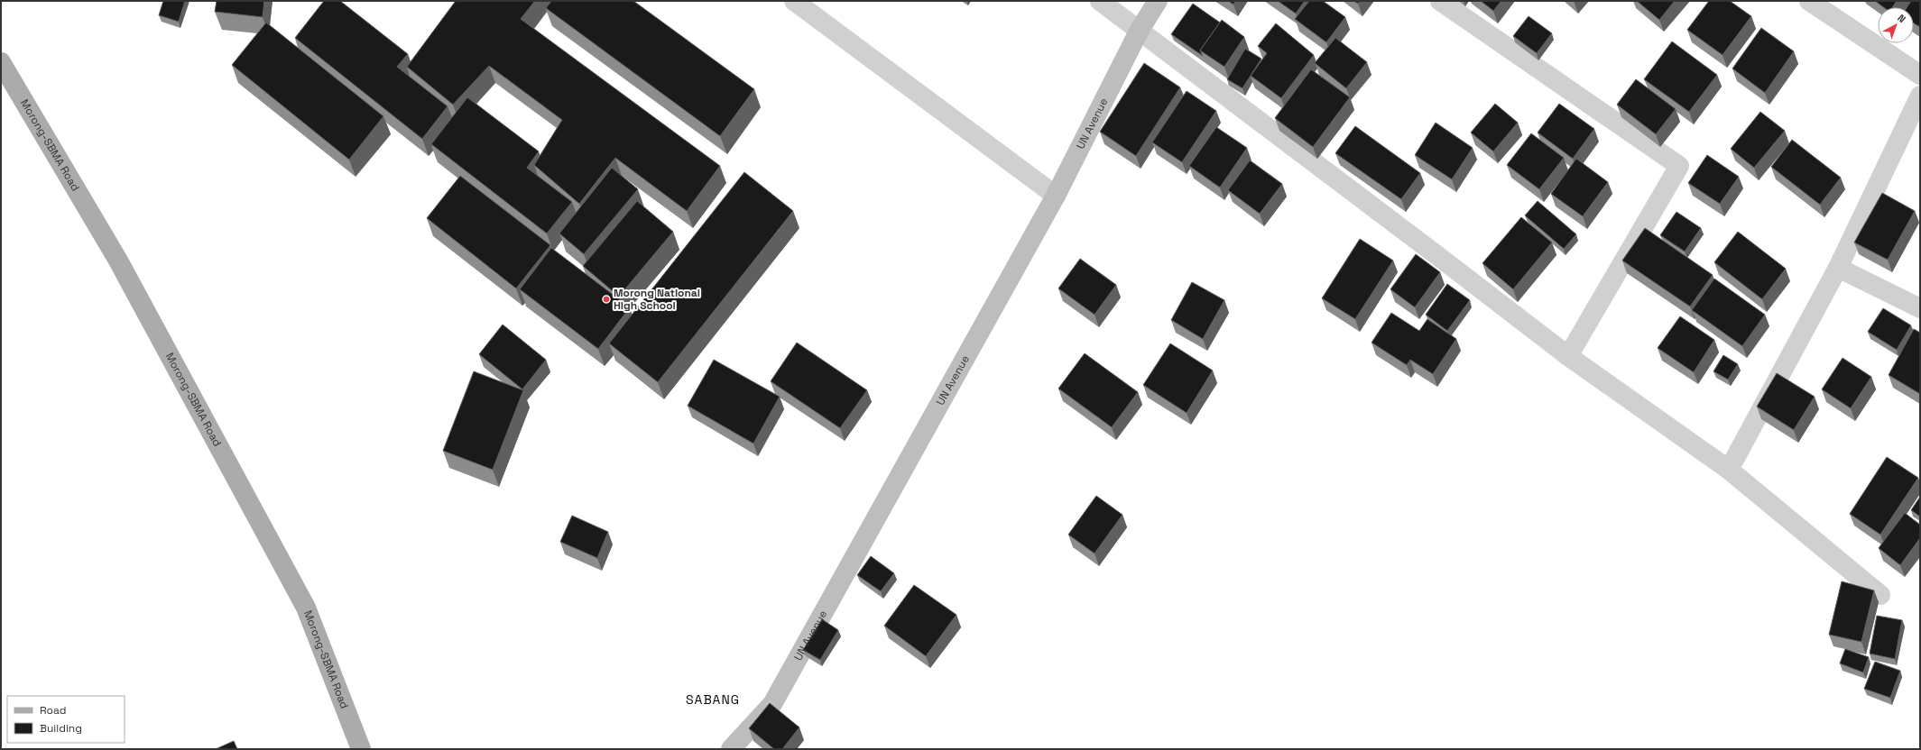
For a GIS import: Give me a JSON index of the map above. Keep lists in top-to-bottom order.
{
  "streets": {
    "main road": ["UN Avenue", "Morong-SBMA Road"]
  },
  "districts": ["SABANG"],
  "places": ["Morong National High School"],
  "legend": ["Road", "Building"],
  "north": "top right"
}
